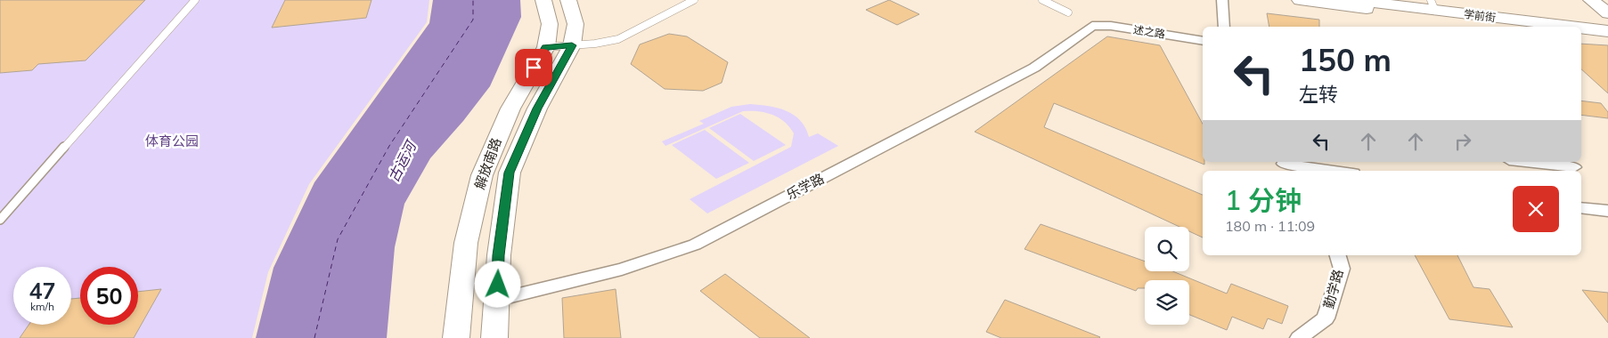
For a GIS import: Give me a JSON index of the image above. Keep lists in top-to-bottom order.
{
  "streets": {
    "main road": ["学前街", "解放南路"],
    "street": ["述之路", "乐学路", "勤学路"]
  },
  "crossings": [
    ["述之路", "乐学路"],
    ["解放南路", "乐学路"]
  ],
  "water": ["古运河"],
  "parks": ["体育公园"],
  "page": {
    "turn": ["150 m", "左转"],
    "heading": ["1 分钟", "180 m · 11:09"],
    "speed": "47 km/h",
    "limit": "50"
  }
}
